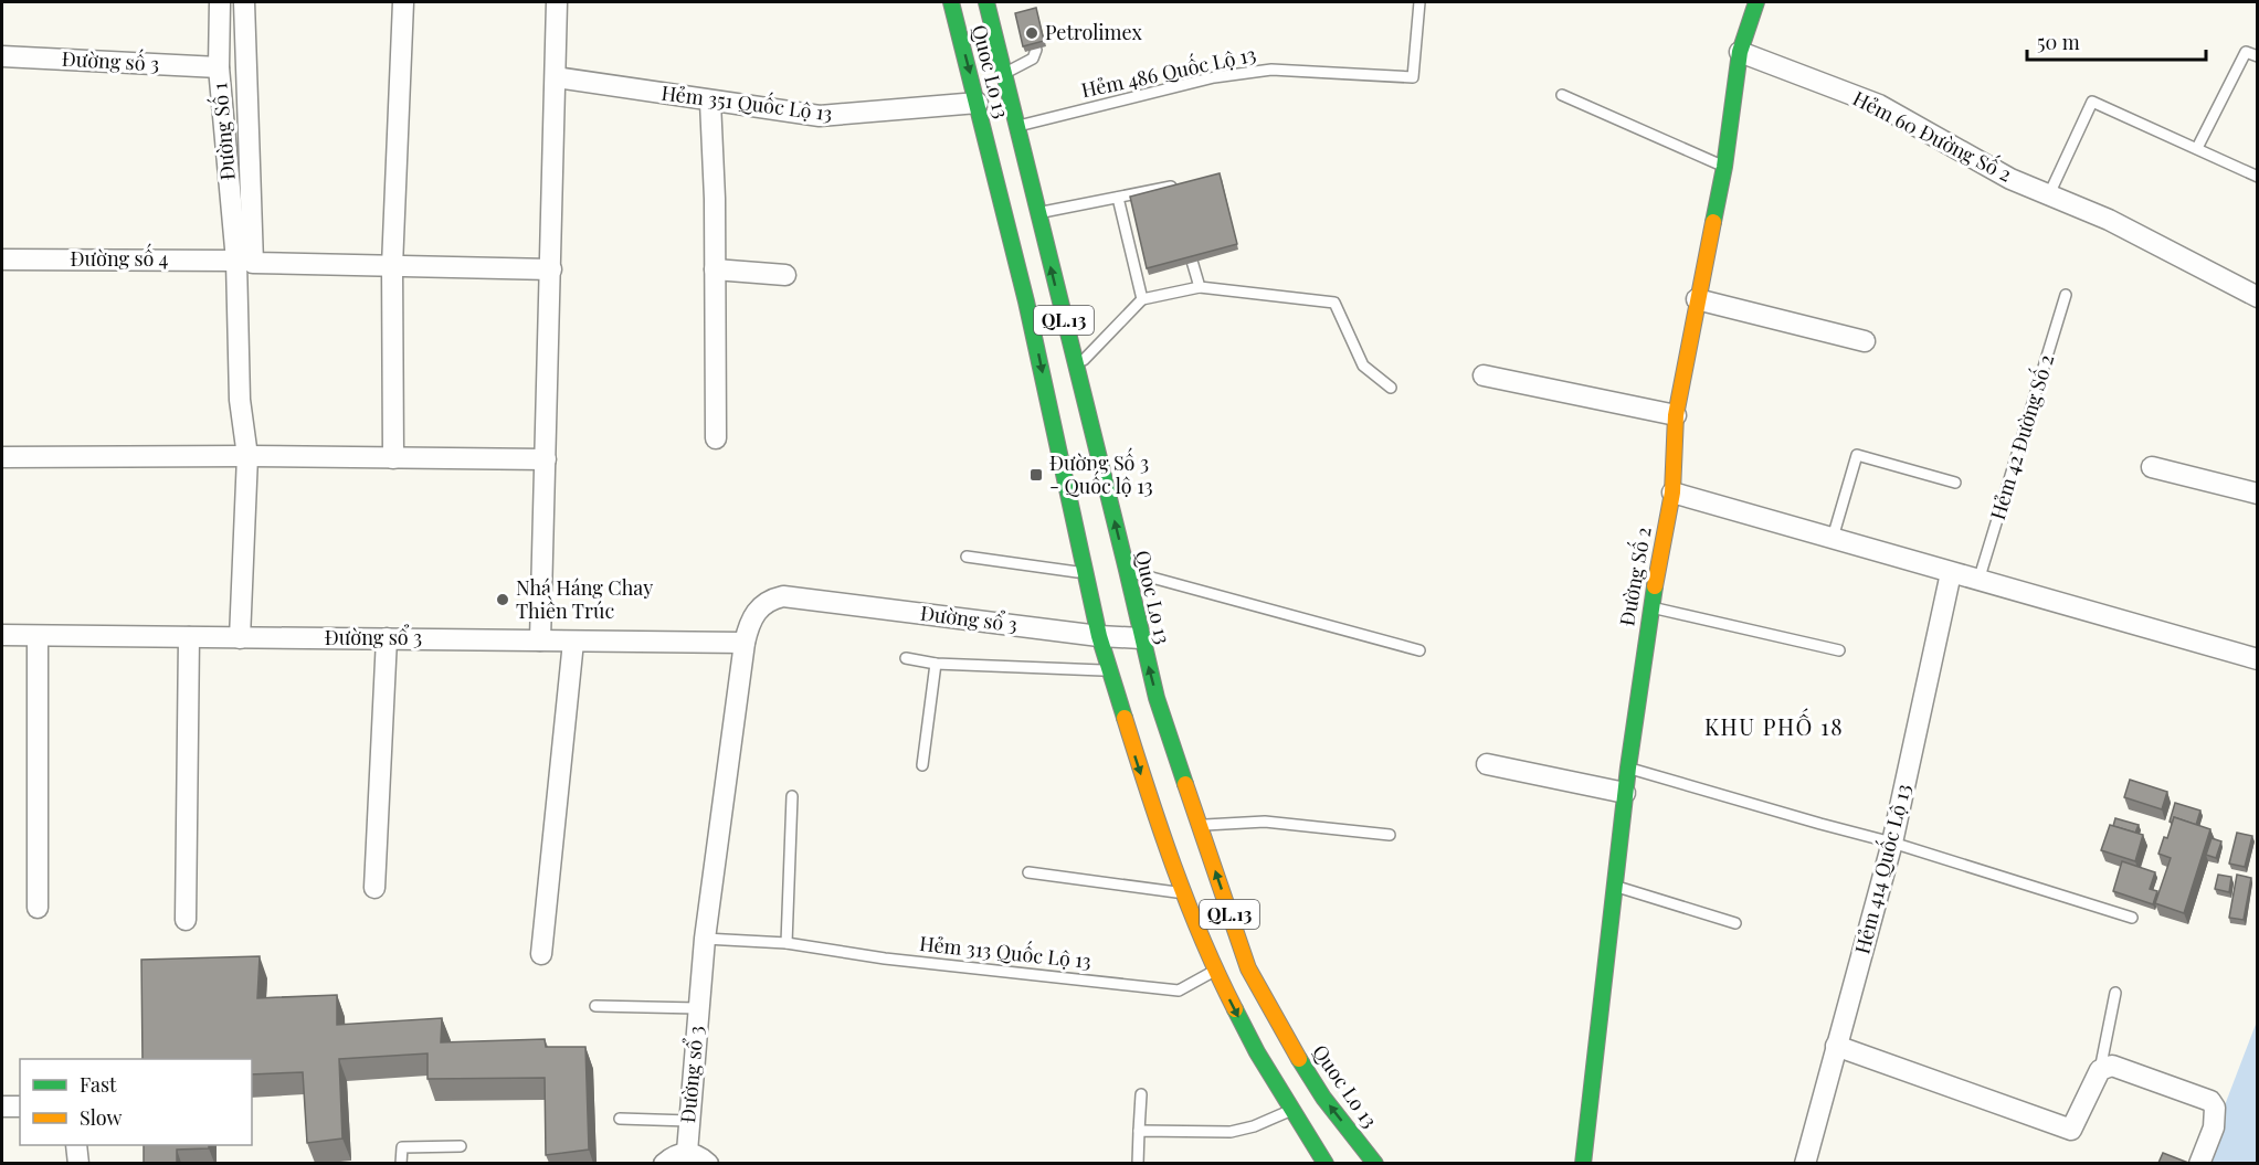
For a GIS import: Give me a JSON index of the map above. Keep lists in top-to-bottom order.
{
  "streets": {
    "main road": ["Quoc Lo 13", "QL.13", "Đường Số 2"],
    "street": [
      "Đường số 3",
      "Hẻm 351 Quốc Lộ 13",
      "Đường Số 1",
      "Hẻm 60 Đường Số 2",
      "Đường số 4",
      "Đường sổ 3",
      "Hẻm 414 Quốc Lộ 13"
    ],
    "lane": ["Hẻm 486 Quốc Lộ 13", "Hẻm 42 Đường Số 2", "Hẻm 313 Quốc Lộ 13"]
  },
  "crossings": [
    ["Đường số 3", "Đường Số 1"],
    ["Quoc Lo 13", "Hẻm 486 Quốc Lộ 13"],
    ["Quoc Lo 13", "Hẻm 351 Quốc Lộ 13"],
    ["Quoc Lo 13", "Đường sổ 3"],
    ["Quoc Lo 13", "Hẻm 313 Quốc Lộ 13"],
    ["Đường Số 1", "Đường số 4"],
    ["Hẻm 60 Đường Số 2", "Đường Số 2"],
    ["Đường sổ 3", "Hẻm 313 Quốc Lộ 13"]
  ],
  "districts": ["KHU PHỐ 18"],
  "places": {
    "other": ["Petrolimex", "Nhá Háng Chay Thiền Trúc"],
    "transit": ["Đường Số 3 - Quốc lộ 13"]
  },
  "legend": ["Fast", "Slow"],
  "scale_bar": "50 m"
}
